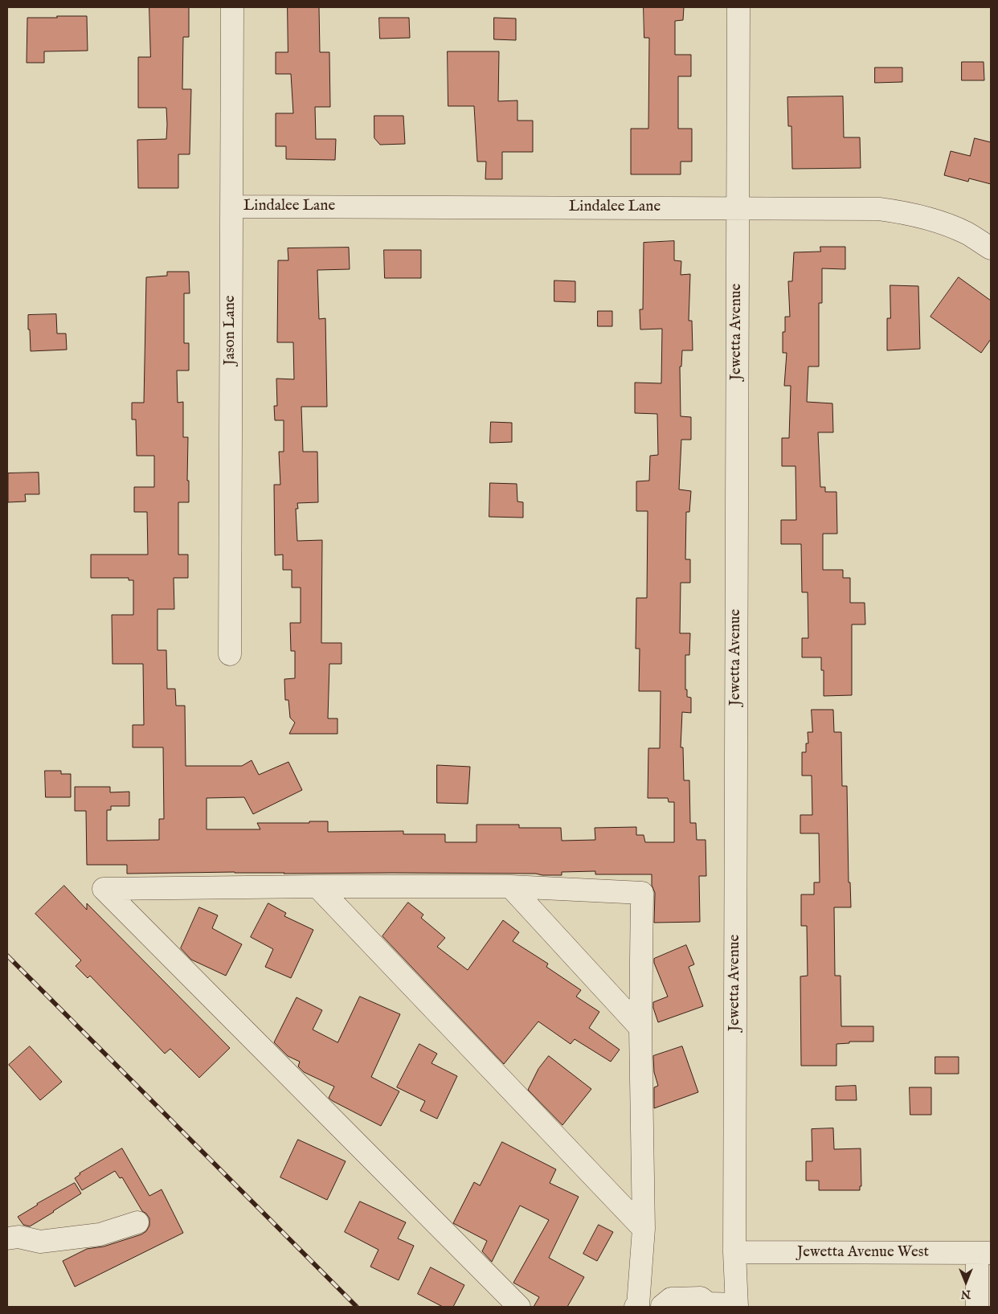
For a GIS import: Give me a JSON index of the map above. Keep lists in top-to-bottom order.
{
  "streets": {
    "street": [
      "Lindalee Lane",
      "Jason Lane",
      "Jewetta Avenue",
      "Jewetta Avenue West"
    ]
  },
  "crossings": [
    ["Lindalee Lane", "Jason Lane"],
    ["Lindalee Lane", "Jewetta Avenue"],
    ["Jewetta Avenue", "Jewetta Avenue West"]
  ],
  "north": "bottom"
}
